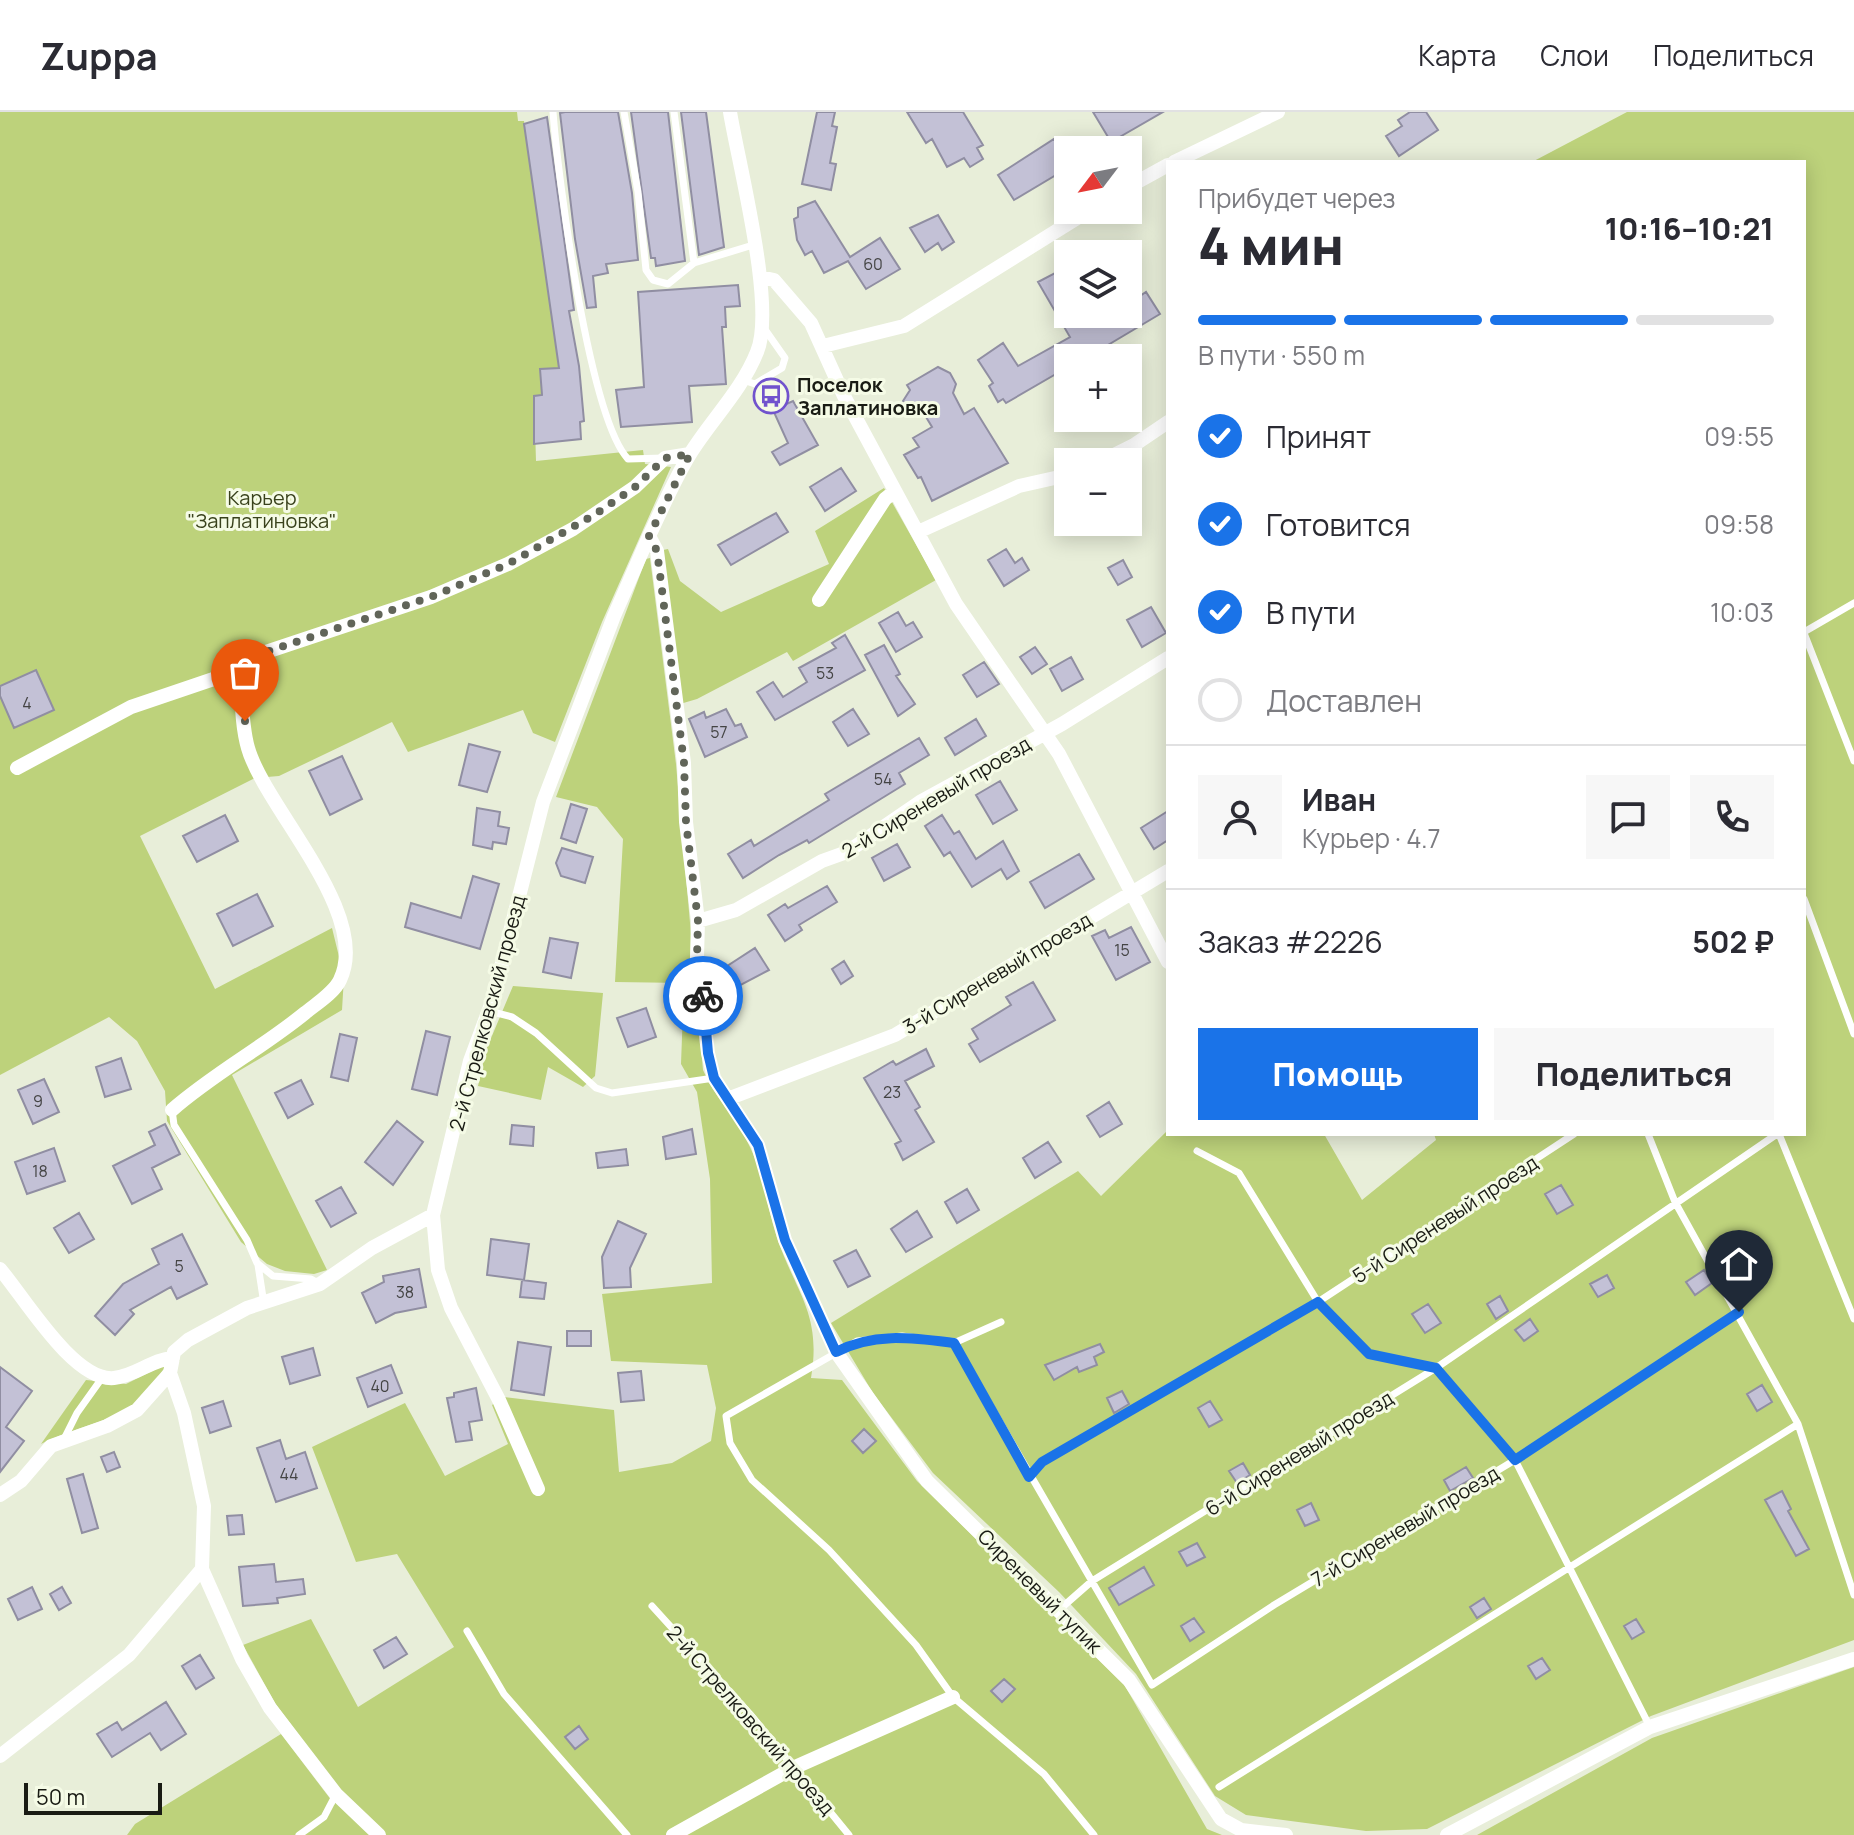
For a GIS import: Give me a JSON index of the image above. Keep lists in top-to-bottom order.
{
  "streets": {
    "street": [
      "2-й Сиреневый проезд",
      "3-й Сиреневый проезд",
      "2-й Стрелковский проезд",
      "Сиреневый тупик"
    ],
    "lane": ["5-й Сиреневый проезд", "6-й Сиреневый проезд", "7-й Сиреневый проезд"]
  },
  "crossings": [
    ["3-й Сиреневый проезд", "Сиреневый тупик"],
    ["6-й Сиреневый проезд", "7-й Сиреневый проезд"],
    ["6-й Сиреневый проезд", "Сиреневый тупик"]
  ],
  "parks": ["Карьер \"Заплатиновка\""],
  "places": {
    "bus stop": ["Поселок Заплатиновка"]
  },
  "house_numbers": [
    "60",
    "53",
    "4",
    "57",
    "54",
    "15",
    "23",
    "9",
    "18",
    "5",
    "38",
    "40",
    "44"
  ],
  "scale_bar": "50 m",
  "north": "bottom left",
  "page": {
    "header": "Zuppa",
    "nav": ["Карта", "Слои", "Поделиться"],
    "map_buttons": ["+", "−"],
    "heading": ["4 мин", "Прибудет через", "10:16–10:21"],
    "panel": [
      "Иван",
      "Курьер · 4.7",
      "Заказ #2226",
      "502 ₽"
    ],
    "bar": "В пути · 550 m",
    "list": [
      ["Принят", "09:55"],
      ["Готовится", "09:58"],
      ["В пути", "10:03"],
      "Доставлен"
    ],
    "buttons": ["Помощь", "Поделиться"],
    "scale": "50 m"
  }
}
